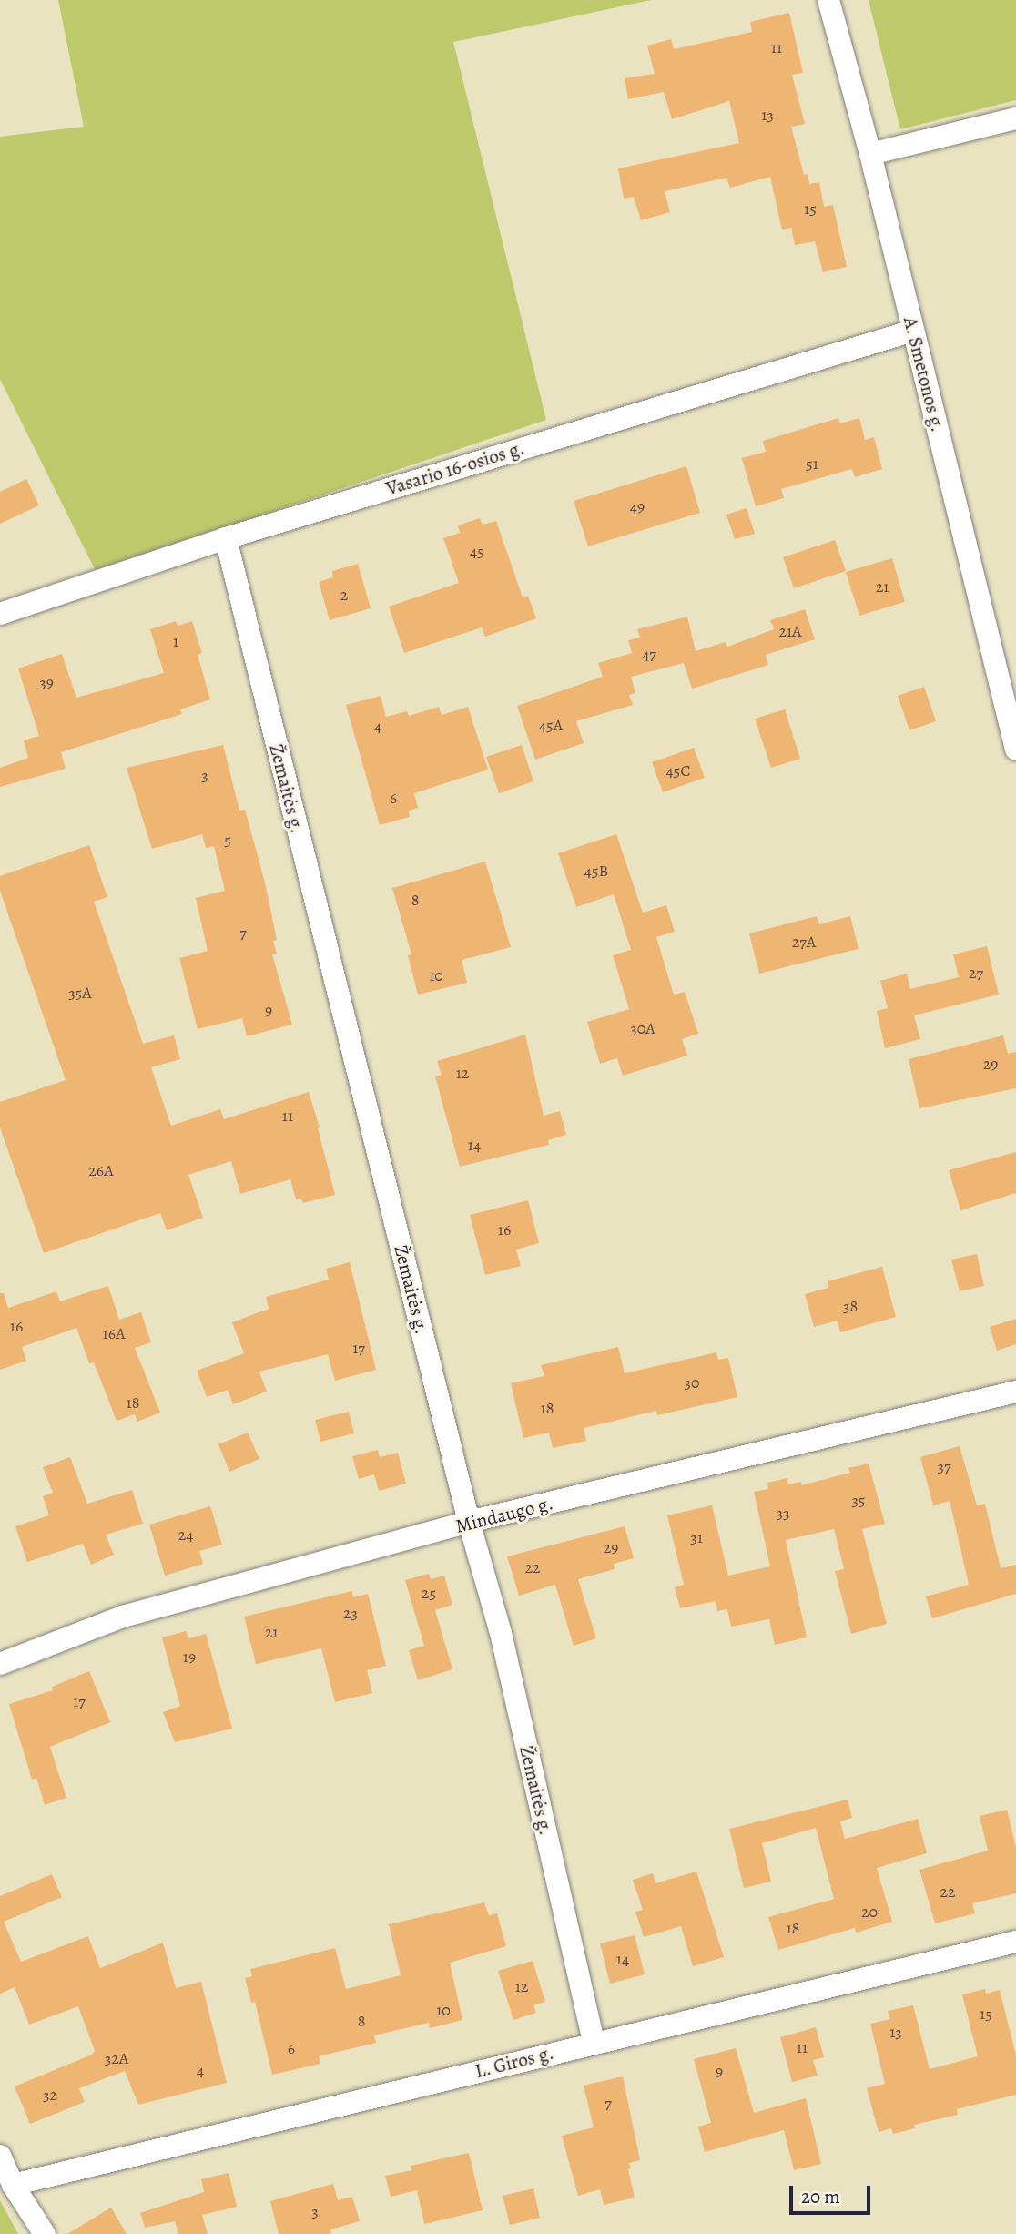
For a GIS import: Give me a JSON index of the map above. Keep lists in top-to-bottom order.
{
  "streets": {
    "street": [
      "A. Smetonos g.",
      "Vasario 16-osios g.",
      "Žemaitės g.",
      "Mindaugo g.",
      "L. Giros g."
    ]
  },
  "crossings": [
    ["A. Smetonos g.", "Vasario 16-osios g."],
    ["Vasario 16-osios g.", "Žemaitės g."],
    ["Žemaitės g.", "Mindaugo g."],
    ["Žemaitės g.", "L. Giros g."]
  ],
  "house_numbers": [
    "11",
    "13",
    "15",
    "51",
    "49",
    "45",
    "21",
    "2",
    "21A",
    "1",
    "47",
    "39",
    "45A",
    "4",
    "45C",
    "3",
    "6",
    "5",
    "45B",
    "8",
    "7",
    "27A",
    "27",
    "10",
    "35A",
    "9",
    "30A",
    "29",
    "12",
    "11",
    "14",
    "26A",
    "16",
    "38",
    "16",
    "16A",
    "17",
    "30",
    "18",
    "18",
    "37",
    "35",
    "33",
    "24",
    "31",
    "29",
    "22",
    "25",
    "23",
    "21",
    "19",
    "17",
    "22",
    "20",
    "18",
    "14",
    "12",
    "10",
    "15",
    "8",
    "13",
    "11",
    "6",
    "32A",
    "4",
    "9",
    "32",
    "7",
    "3"
  ],
  "scale_bar": "20 m"
}
